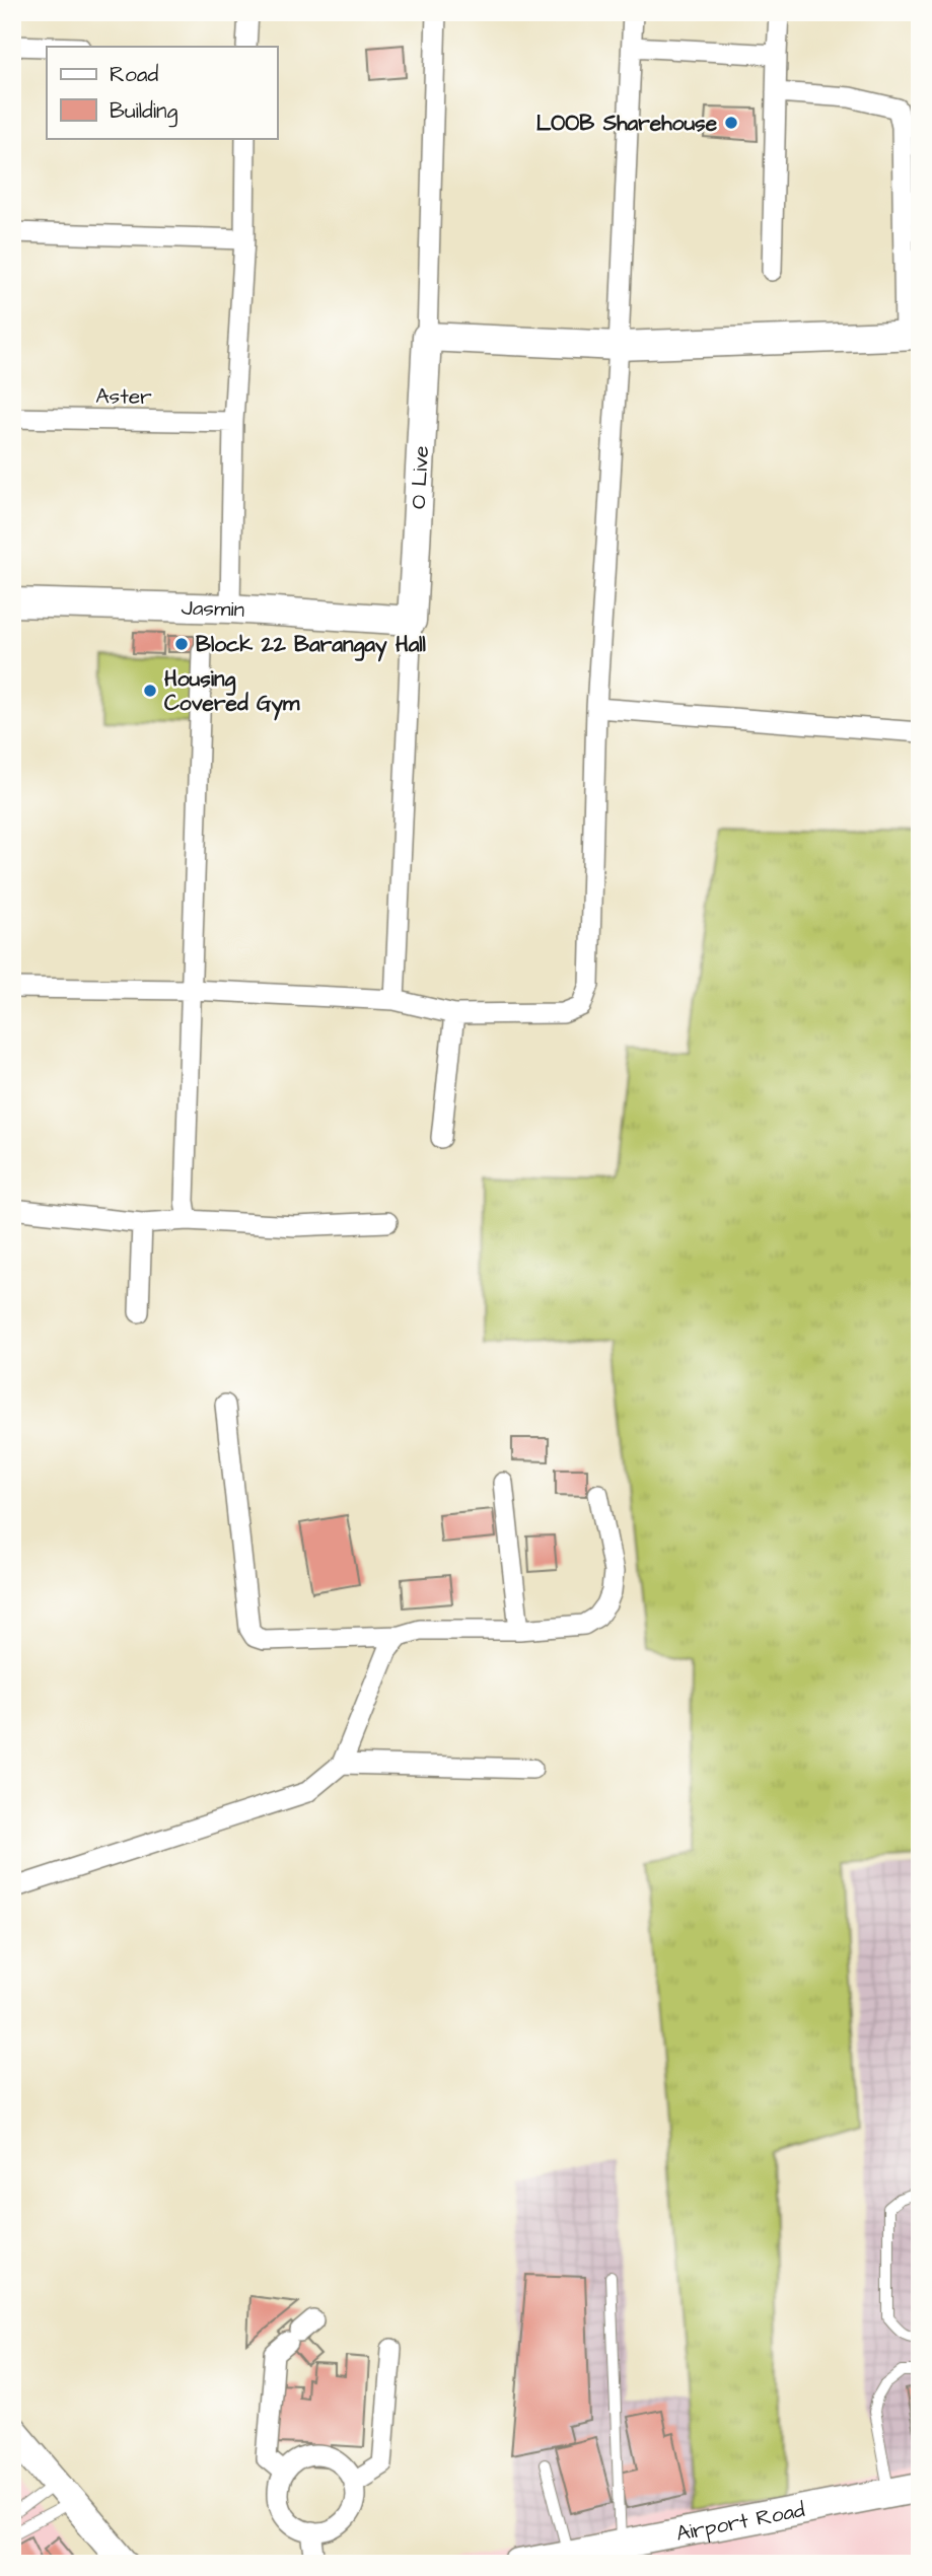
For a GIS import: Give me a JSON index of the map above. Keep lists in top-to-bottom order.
{
  "streets": {
    "street": [
      "Aster",
      "O Live",
      "Jasmin",
      "Airport Road"
    ]
  },
  "crossings": [
    ["O Live", "Jasmin"]
  ],
  "places": ["LOOB Sharehouse", "Block 22 Barangay Hall", "Housing Covered Gym"],
  "legend": ["Road", "Building"]
}
